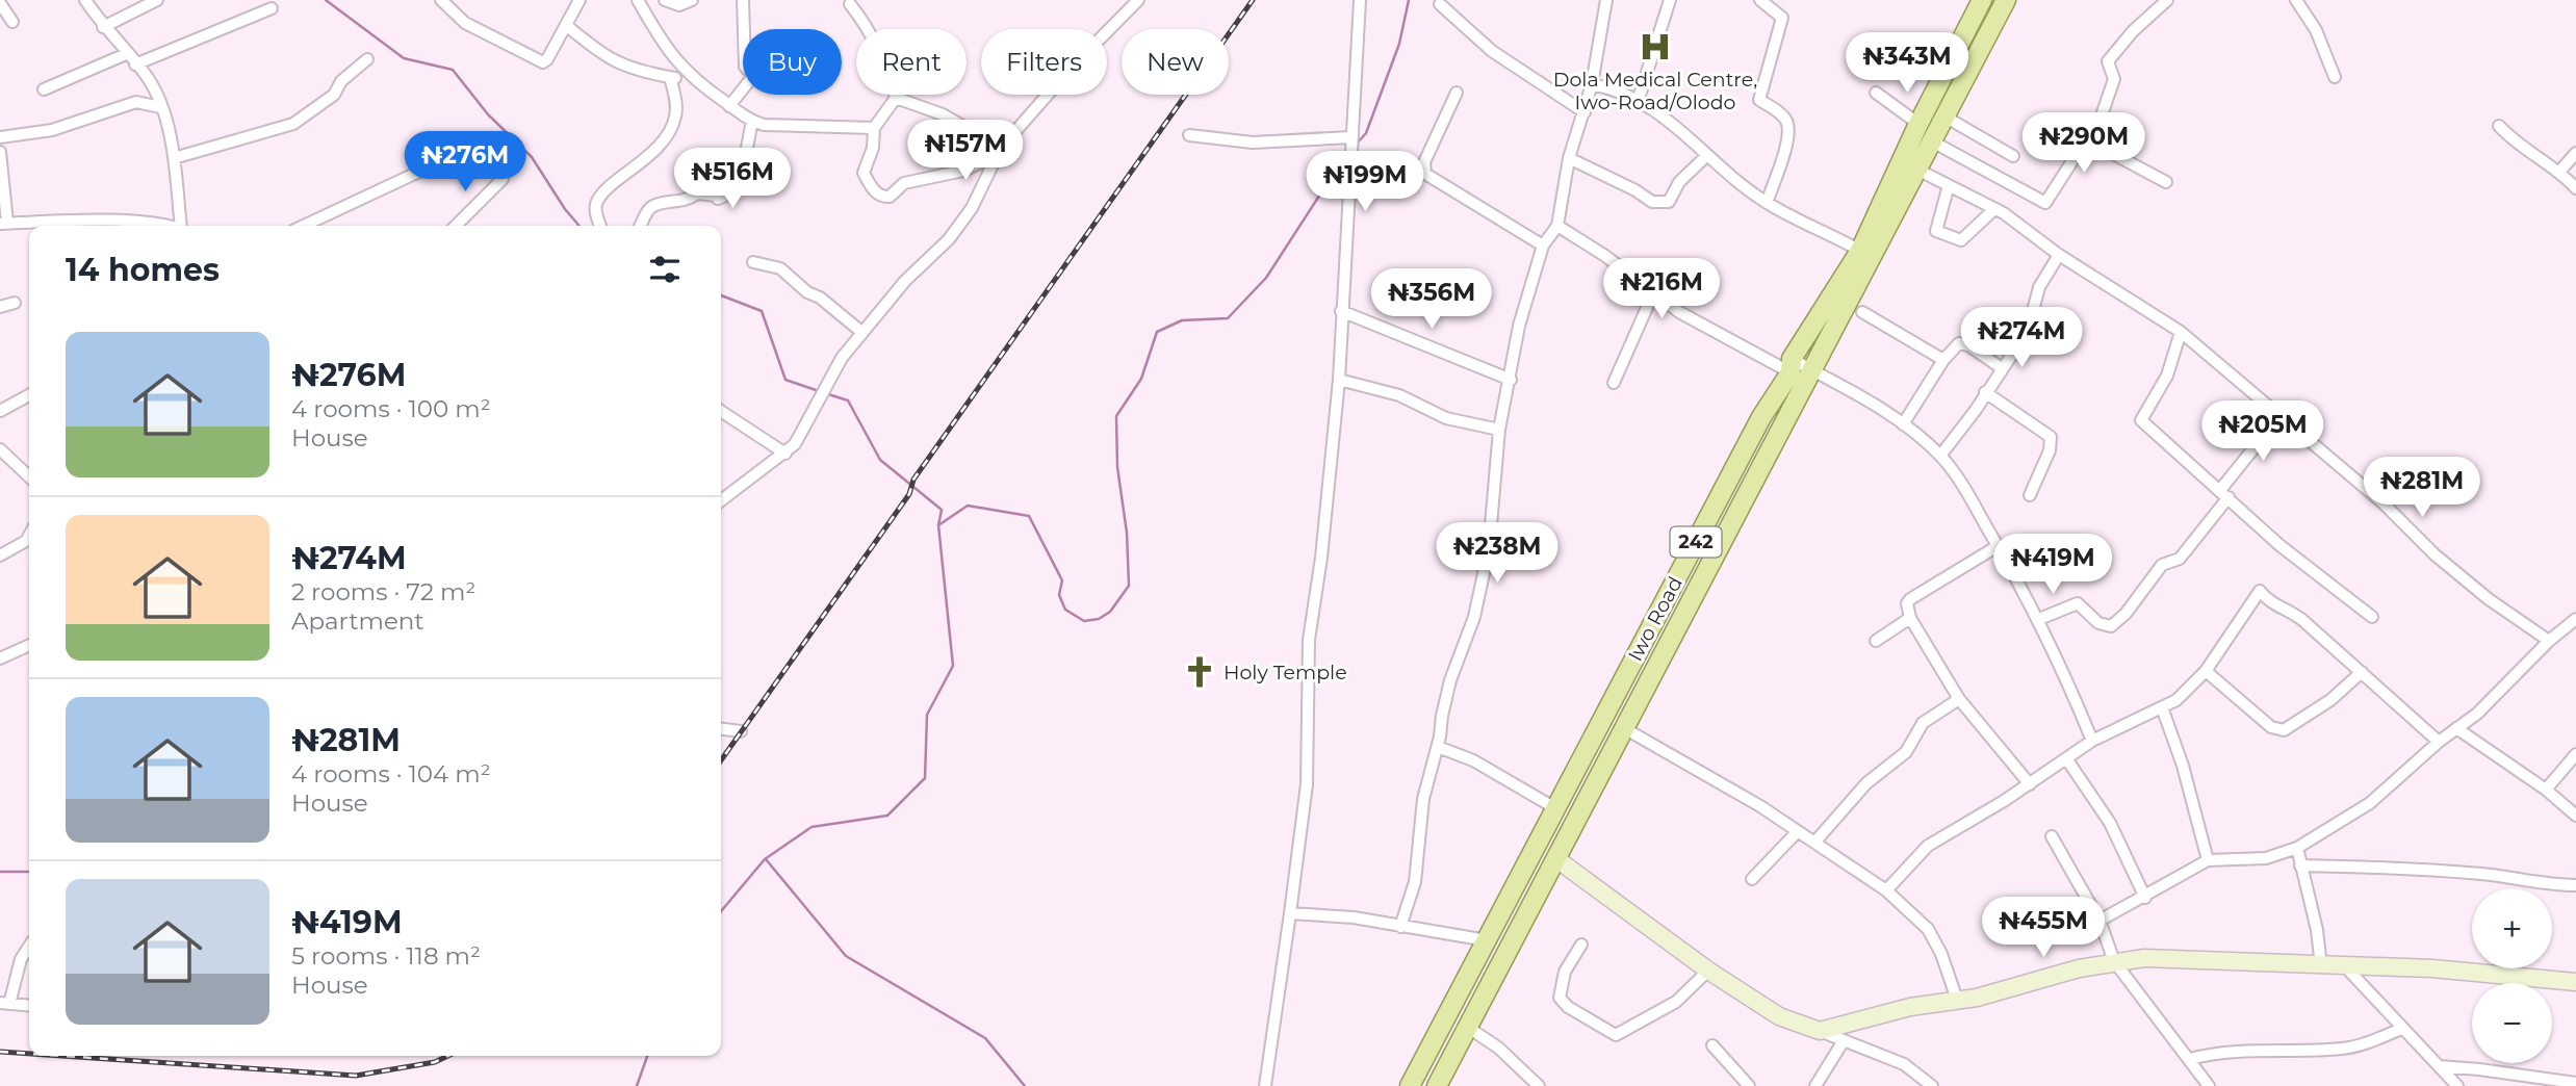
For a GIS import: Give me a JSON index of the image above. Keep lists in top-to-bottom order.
{
  "streets": {
    "main road": ["242", "Iwo Road"]
  },
  "places": {
    "hospital": ["Dola Medical Centre, Iwo-Road/Olodo"],
    "church": ["Holy Temple"]
  },
  "page": {
    "chip": [
      "Buy",
      "Rent",
      "Filters",
      "New"
    ],
    "price": [
      "₦343M",
      "₦290M",
      "₦157M",
      "₦276M",
      "₦516M",
      "₦199M",
      "₦216M",
      "₦356M",
      "₦274M",
      "₦205M",
      "₦281M",
      "₦238M",
      "₦419M",
      "₦455M"
    ],
    "heading": "14 homes",
    "list": [
      {
        "name": "₦276M",
        "note": "4 rooms · 100 m² · House"
      },
      {
        "name": "₦274M",
        "note": "2 rooms · 72 m² · Apartment"
      },
      {
        "name": "₦281M",
        "note": "4 rooms · 104 m² · House"
      },
      {
        "name": "₦419M",
        "note": "5 rooms · 118 m² · House"
      }
    ],
    "map_buttons": ["+", "−"]
  }
}
